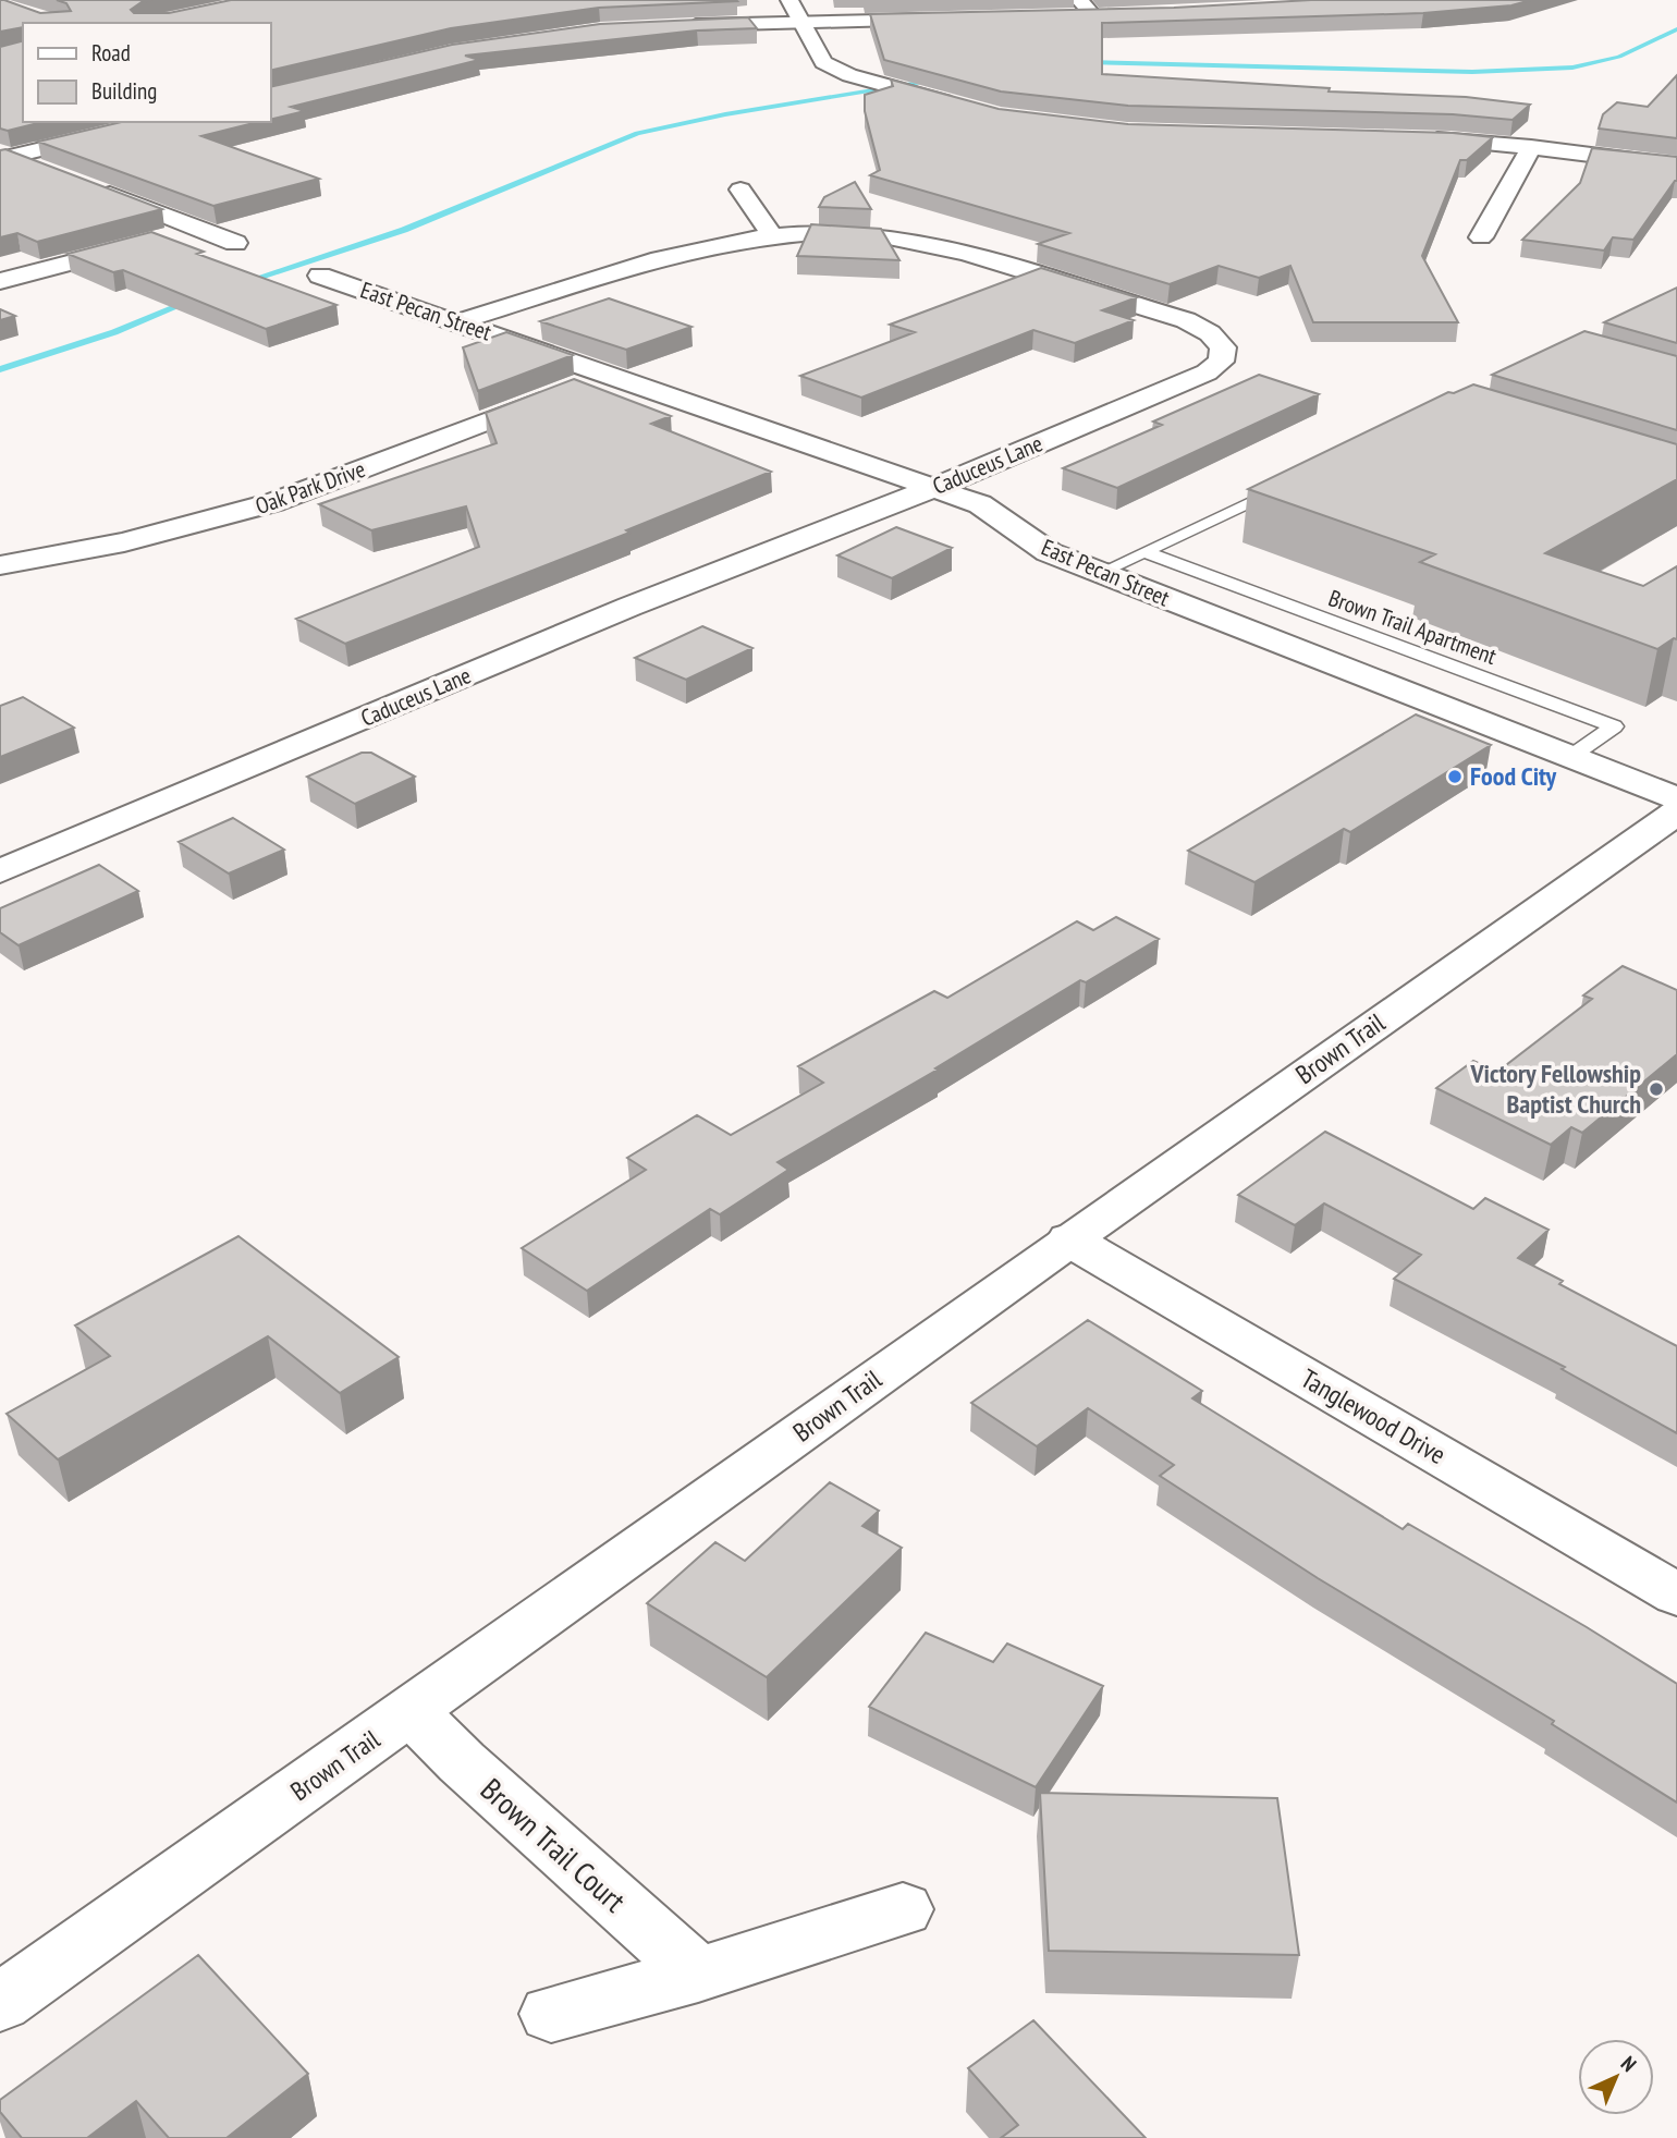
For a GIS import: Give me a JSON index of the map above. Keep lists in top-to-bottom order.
{
  "streets": {
    "street": [
      "East Pecan Street",
      "Caduceus Lane",
      "Oak Park Drive",
      "Brown Trail",
      "Tanglewood Drive",
      "Brown Trail Court"
    ],
    "lane": ["Brown Trail Apartment"]
  },
  "crossings": [
    ["East Pecan Street", "Caduceus Lane"],
    ["East Pecan Street", "Oak Park Drive"],
    ["East Pecan Street", "Brown Trail Apartment"],
    ["Brown Trail", "Tanglewood Drive"],
    ["Brown Trail", "Brown Trail Court"]
  ],
  "places": ["Food City", "Victory Fellowship Baptist Church"],
  "legend": ["Road", "Building"],
  "north": "top right"
}
